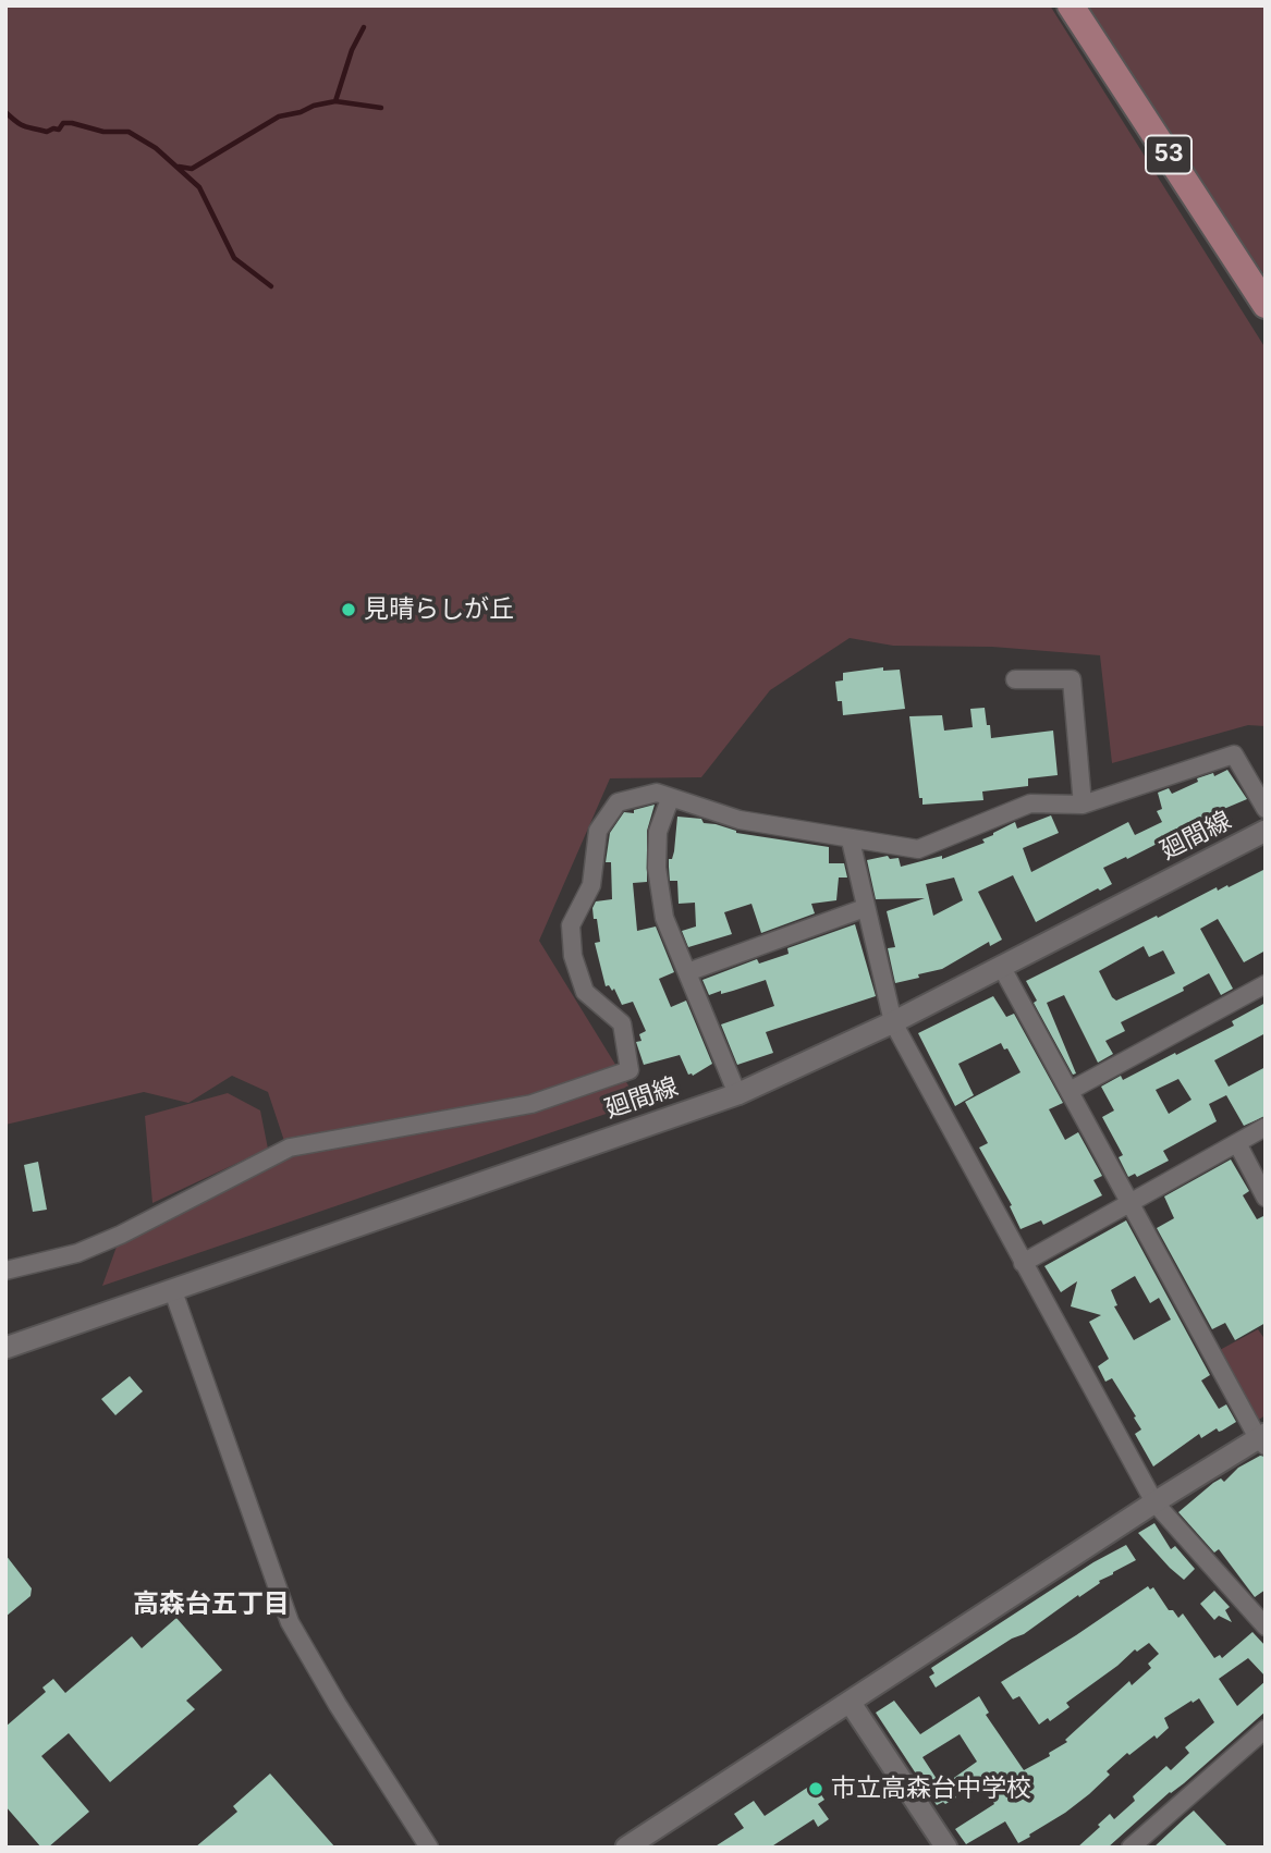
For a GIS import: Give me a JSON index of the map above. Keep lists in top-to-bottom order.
{
  "streets": {
    "main road": ["53"],
    "street": ["廻間線"]
  },
  "districts": ["高森台五丁目"],
  "places": ["見晴らしが丘", "市立高森台中学校"]
}
